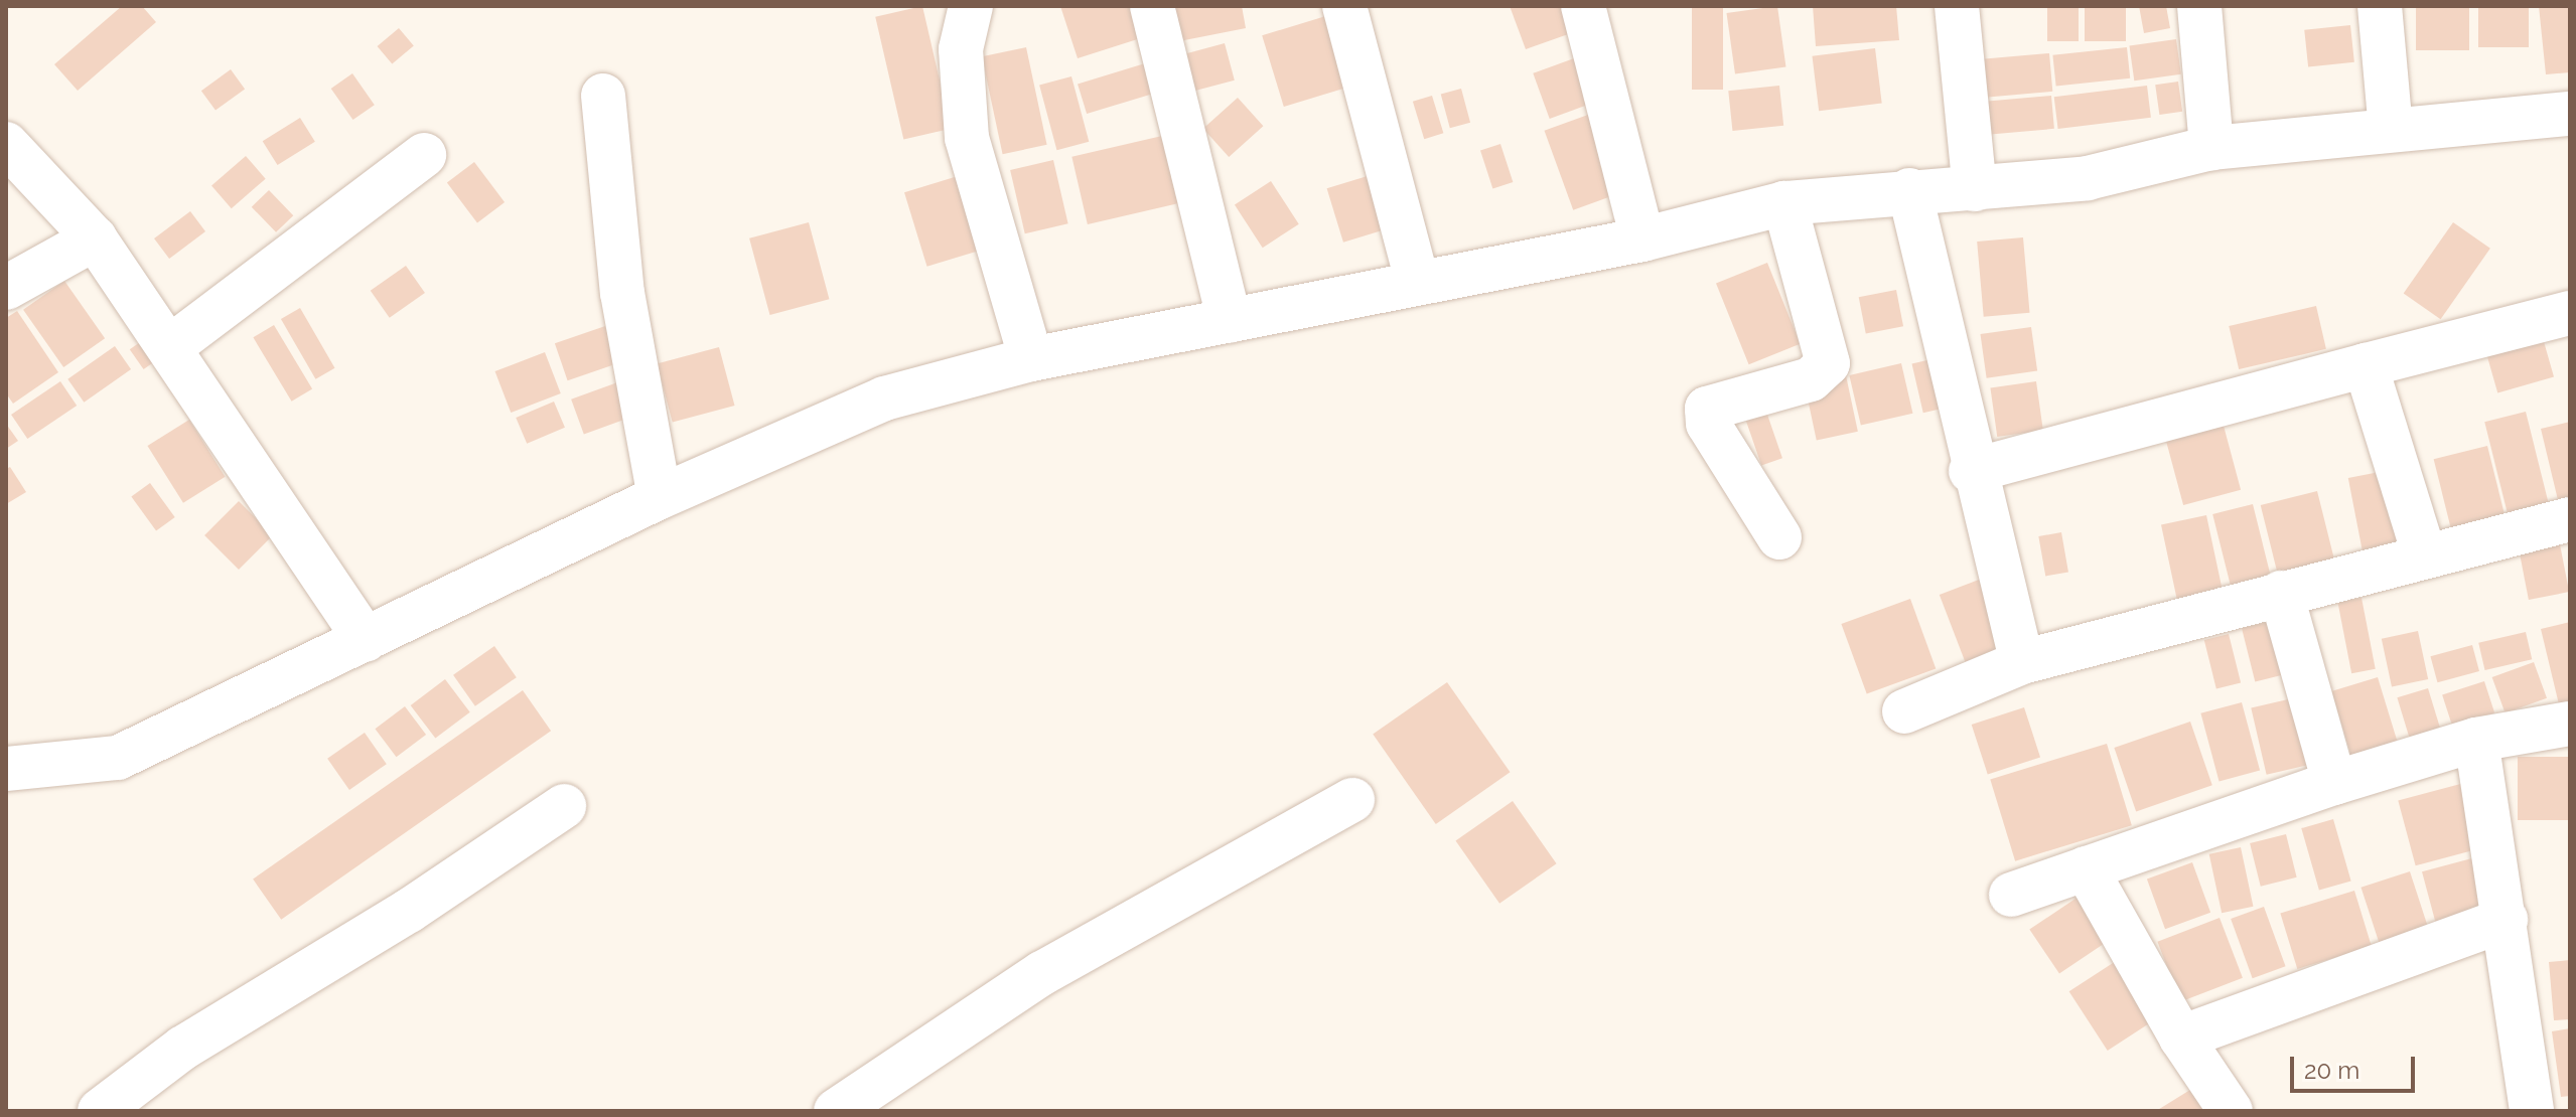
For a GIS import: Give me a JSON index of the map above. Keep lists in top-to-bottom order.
{
  "scale_bar": "20 m"
}
